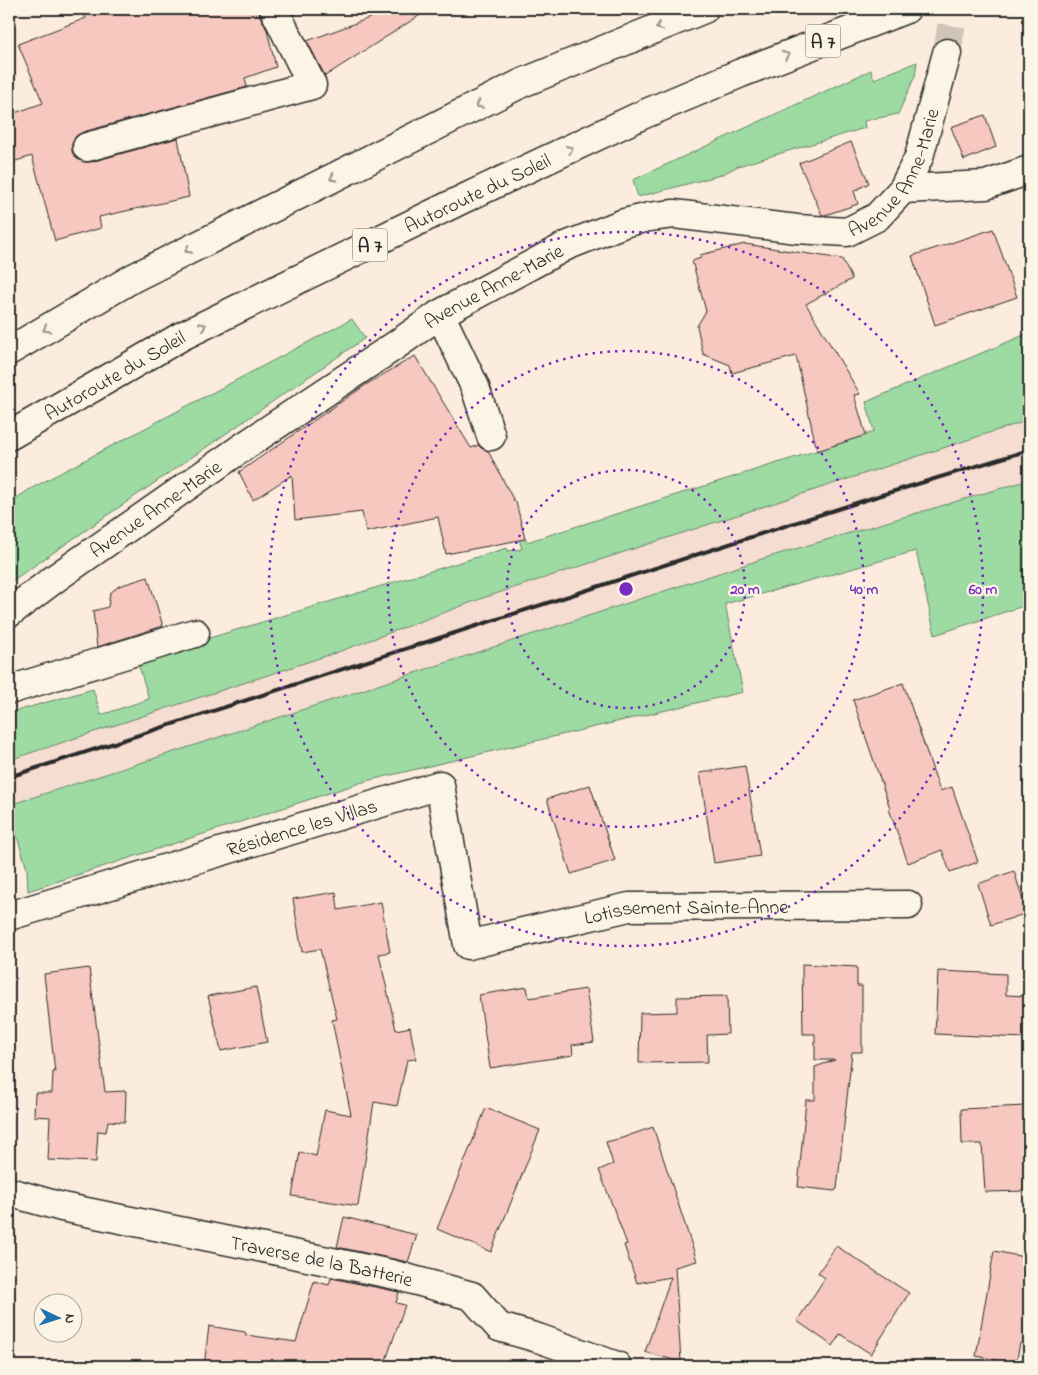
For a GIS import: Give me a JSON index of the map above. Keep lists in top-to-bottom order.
{
  "streets": {
    "main road": [
      "A 7",
      "Avenue Anne-Marie",
      "Autoroute du Soleil",
      "Résidence les Villas",
      "Lotissement Sainte-Anne",
      "Traverse de la Batterie"
    ]
  },
  "crossings": [
    ["Résidence les Villas", "Lotissement Sainte-Anne"]
  ],
  "north": "right",
  "rings": ["20 m", "40 m", "60 m"]
}
